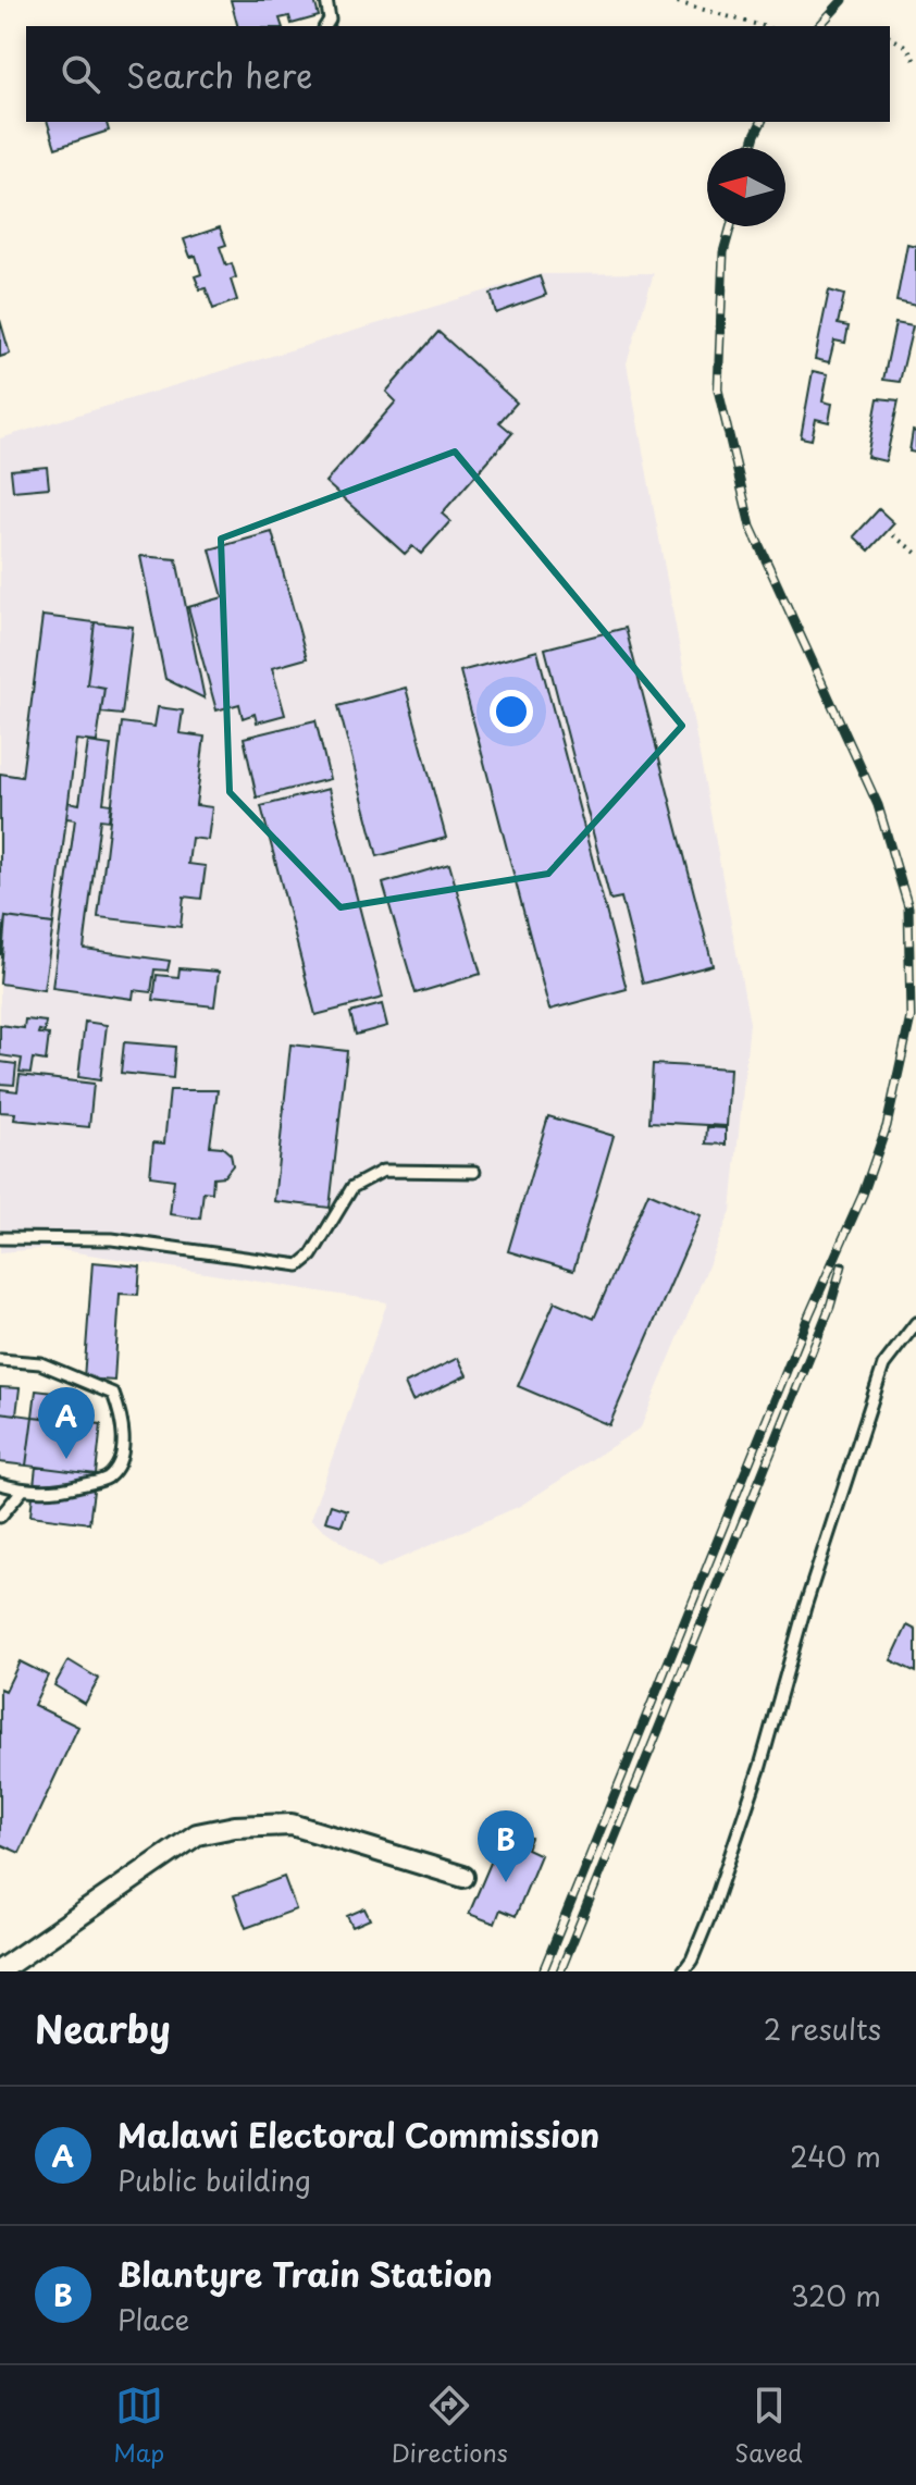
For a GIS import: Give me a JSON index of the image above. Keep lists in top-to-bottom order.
{
  "north": "left",
  "page": {
    "search": "Search here",
    "pins": ["A", "B"],
    "heading": ["Nearby", "2 results"],
    "list": [
      {
        "mark": "A",
        "name": "Malawi Electoral Commission",
        "note": "Public building",
        "value": "240 m"
      },
      {
        "mark": "B",
        "name": "Blantyre Train Station",
        "note": "Place",
        "value": "320 m"
      }
    ],
    "nav": ["Map", "Directions", "Saved"]
  }
}
